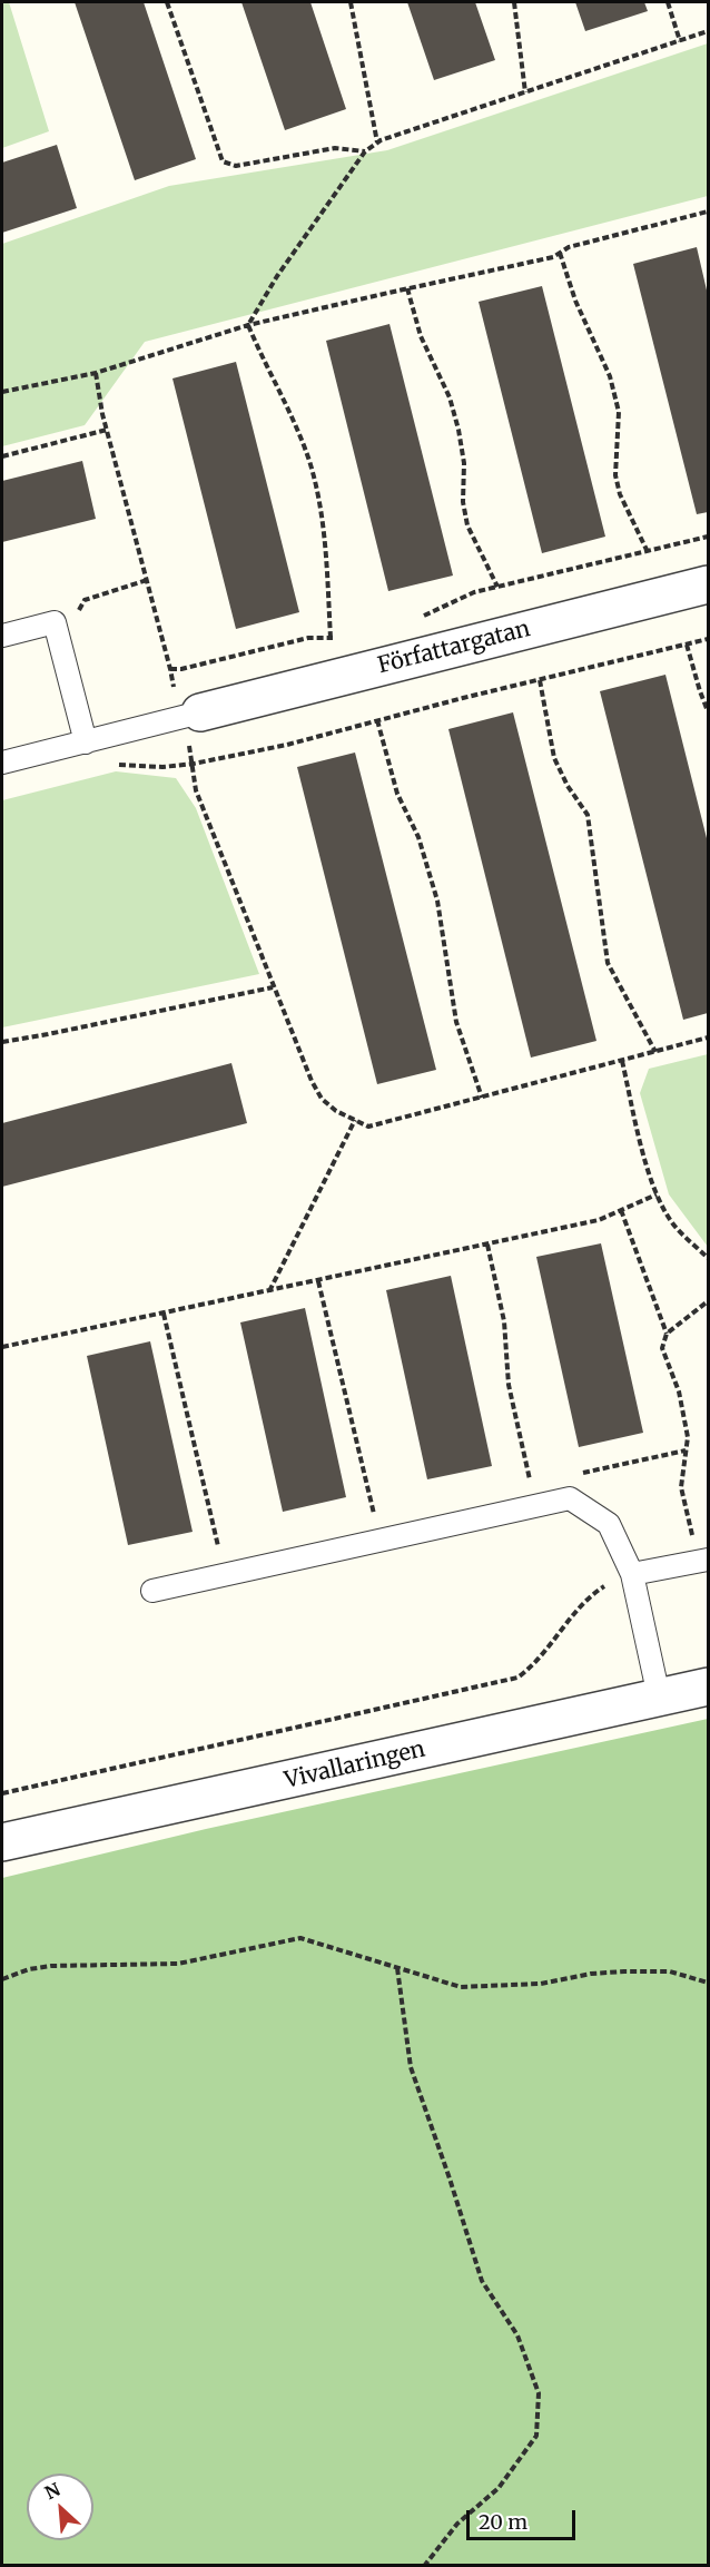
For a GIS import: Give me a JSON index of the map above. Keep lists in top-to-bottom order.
{
  "streets": {
    "street": ["Författargatan", "Vivallaringen"]
  },
  "scale_bar": "20 m",
  "north": "top left"
}
